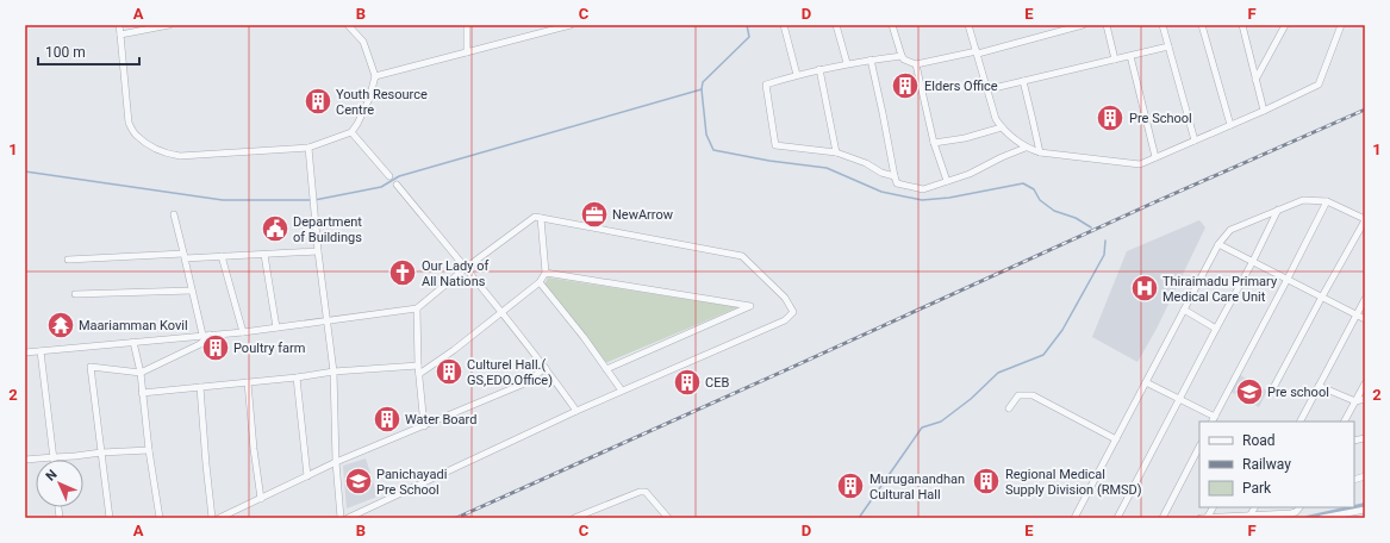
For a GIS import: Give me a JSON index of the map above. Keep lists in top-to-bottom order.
{
  "places": {
    "building": [
      "Elders Office",
      "Youth Resource Centre",
      "Pre School",
      "Poultry farm",
      "Culturel Hall.( GS,EDO.Office)",
      "CEB",
      "Water Board",
      "Regional Medical Supply Division (RMSD)",
      "Muruganandhan Cultural Hall"
    ],
    "office": ["NewArrow"],
    "public building": ["Department of Buildings"],
    "church": ["Our Lady of All Nations"],
    "hospital": ["Thiraimadu Primary Medical Care Unit"],
    "temple": ["Maariamman Kovil"],
    "school or university": ["Pre school", "Panichayadi Pre School"]
  },
  "legend": ["Road", "Railway", "Park"],
  "scale_bar": "100 m",
  "north": "top left",
  "grid": {
    "columns": [
      "A",
      "B",
      "C",
      "D",
      "E",
      "F"
    ],
    "rows": ["1", "2"]
  }
}
